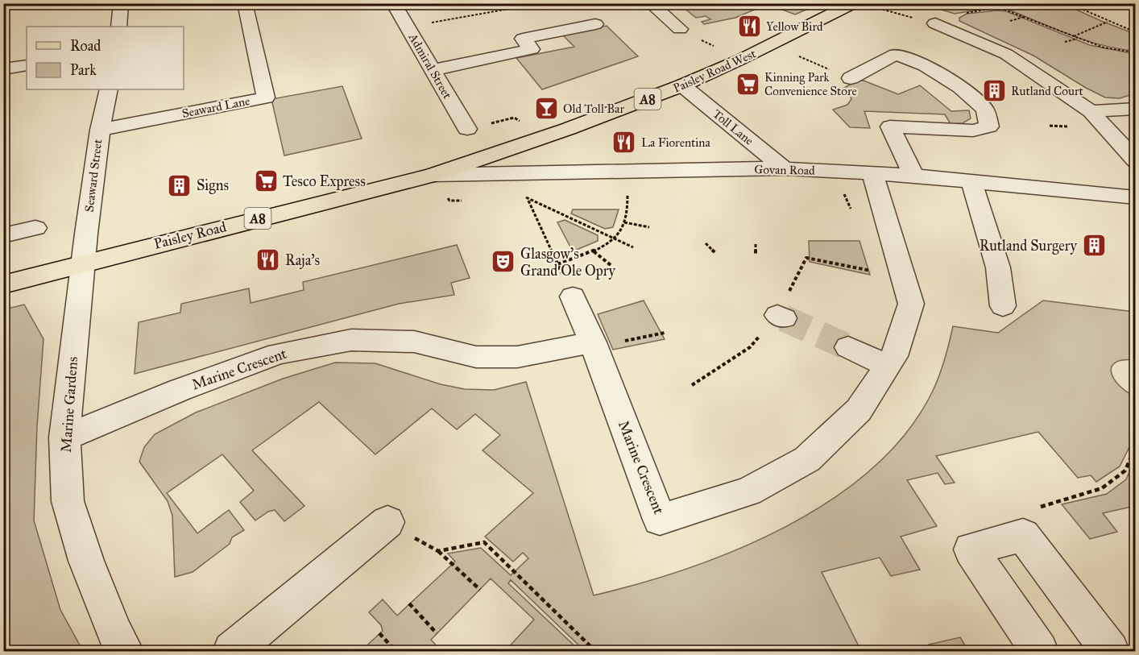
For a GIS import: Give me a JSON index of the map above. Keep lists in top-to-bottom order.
{
  "streets": {
    "main road": ["Paisley Road West", "A8", "Paisley Road"],
    "street": [
      "Admiral Street",
      "Seaward Lane",
      "Toll Lane",
      "Govan Road",
      "Seaward Street",
      "Marine Crescent",
      "Marine Gardens"
    ]
  },
  "crossings": [
    ["Paisley Road West", "Toll Lane"],
    ["Paisley Road West", "Govan Road"],
    ["Paisley Road West", "Paisley Road"],
    ["Seaward Lane", "Seaward Street"],
    ["Toll Lane", "Govan Road"],
    ["Govan Road", "Paisley Road"],
    ["Govan Road", "Marine Crescent"],
    ["Seaward Street", "Paisley Road"],
    ["Seaward Street", "Marine Gardens"],
    ["Paisley Road", "Marine Gardens"],
    ["Marine Crescent", "Marine Gardens"]
  ],
  "places": {
    "restaurant": ["Yellow Bird", "La Fiorentina", "Raja's"],
    "supermarket": ["Kinning Park Convenience Store", "Tesco Express"],
    "building": ["Rutland Court", "Signs", "Rutland Surgery"],
    "bar": ["Old Toll Bar"],
    "theatre": ["Glasgow's Grand Ole Opry"]
  },
  "legend": ["Road", "Park"]
}
